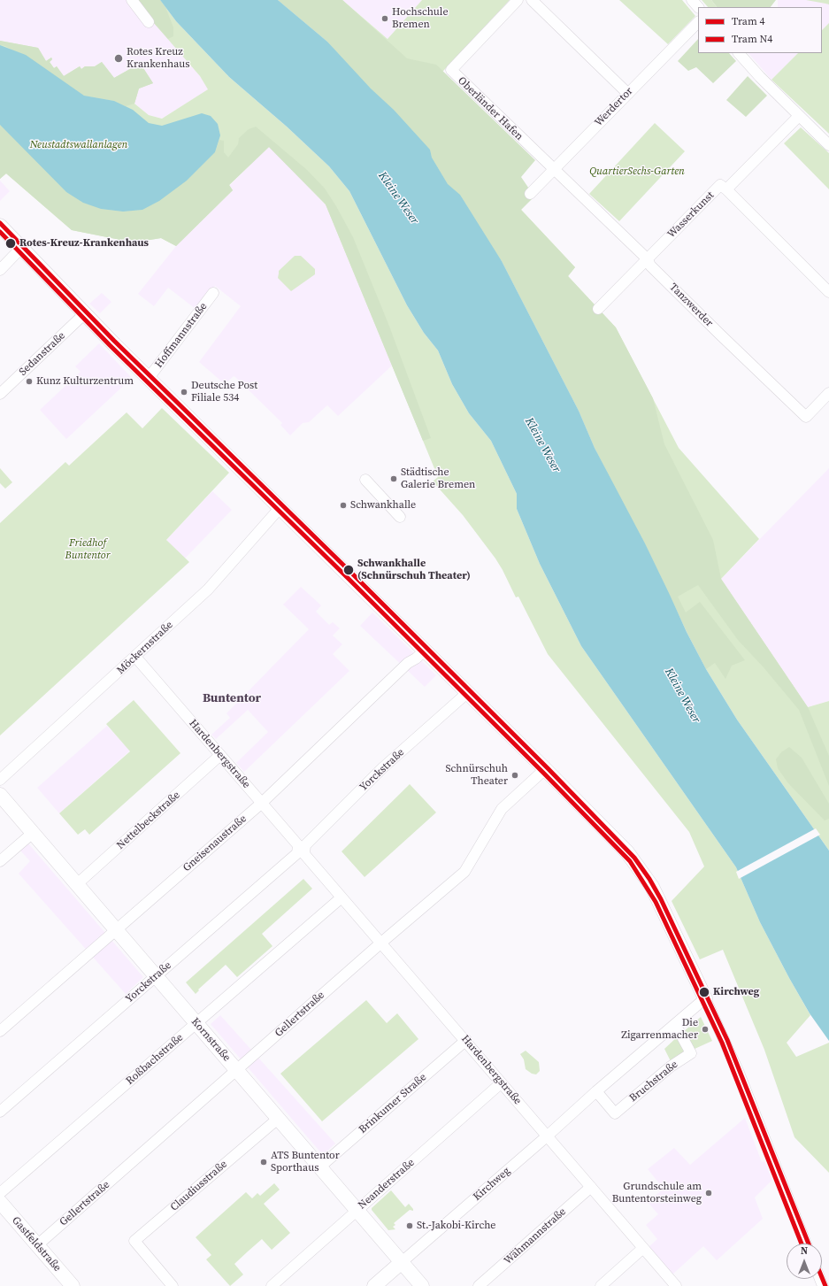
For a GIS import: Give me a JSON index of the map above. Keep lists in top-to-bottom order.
{
  "streets": {
    "street": [
      "Werdertor",
      "Oberländer Hafen",
      "Wasserkunst",
      "Tanzwerder",
      "Hoffmannstraße",
      "Sedanstraße",
      "Möckernstraße",
      "Hardenbergstraße",
      "Yorckstraße",
      "Nettelbeckstraße",
      "Gneisenaustraße",
      "Gellertstraße",
      "Kornstraße",
      "Roßbachstraße",
      "Bruchstraße",
      "Brinkumer Straße",
      "Neanderstraße",
      "Kirchweg",
      "Claudiusstraße",
      "Wähmannstraße",
      "Gastfeldstraße"
    ]
  },
  "crossings": [
    ["Werdertor", "Oberländer Hafen"],
    ["Werdertor", "Tanzwerder"],
    ["Oberländer Hafen", "Tanzwerder"],
    ["Wasserkunst", "Tanzwerder"],
    ["Möckernstraße", "Hardenbergstraße"],
    ["Hardenbergstraße", "Yorckstraße"],
    ["Hardenbergstraße", "Nettelbeckstraße"],
    ["Hardenbergstraße", "Gneisenaustraße"],
    ["Hardenbergstraße", "Gellertstraße"],
    ["Hardenbergstraße", "Roßbachstraße"],
    ["Hardenbergstraße", "Brinkumer Straße"],
    ["Hardenbergstraße", "Neanderstraße"],
    ["Hardenbergstraße", "Kirchweg"],
    ["Hardenbergstraße", "Wähmannstraße"],
    ["Yorckstraße", "Kornstraße"],
    ["Nettelbeckstraße", "Kornstraße"],
    ["Gneisenaustraße", "Kornstraße"],
    ["Gellertstraße", "Kornstraße"],
    ["Gellertstraße", "Gastfeldstraße"],
    ["Kornstraße", "Roßbachstraße"],
    ["Kornstraße", "Brinkumer Straße"],
    ["Kornstraße", "Neanderstraße"],
    ["Kornstraße", "Kirchweg"],
    ["Kornstraße", "Claudiusstraße"],
    ["Bruchstraße", "Kirchweg"]
  ],
  "districts": ["Buntentor"],
  "water": ["Kleine Weser"],
  "parks": ["Neustadtswallanlagen", "QuartierSechs-Garten", "Friedhof Buntentor"],
  "places": [
    "Hochschule Bremen",
    "Rotes Kreuz Krankenhaus",
    "Rotes-Kreuz-Krankenhaus",
    "Kunz Kulturzentrum",
    "Deutsche Post Filiale 534",
    "Städtische Galerie Bremen",
    "Schwankhalle",
    "Schwankhalle (Schnürschuh Theater)",
    "Schnürschuh Theater",
    "Kirchweg",
    "Die Zigarrenmacher",
    "ATS Buntentor Sporthaus",
    "Grundschule am Buntentorsteinweg",
    "St.-Jakobi-Kirche"
  ],
  "lines": ["tram line 4", "tram line N4"],
  "legend": ["Tram 4", "Tram N4"],
  "north": "top"
}
